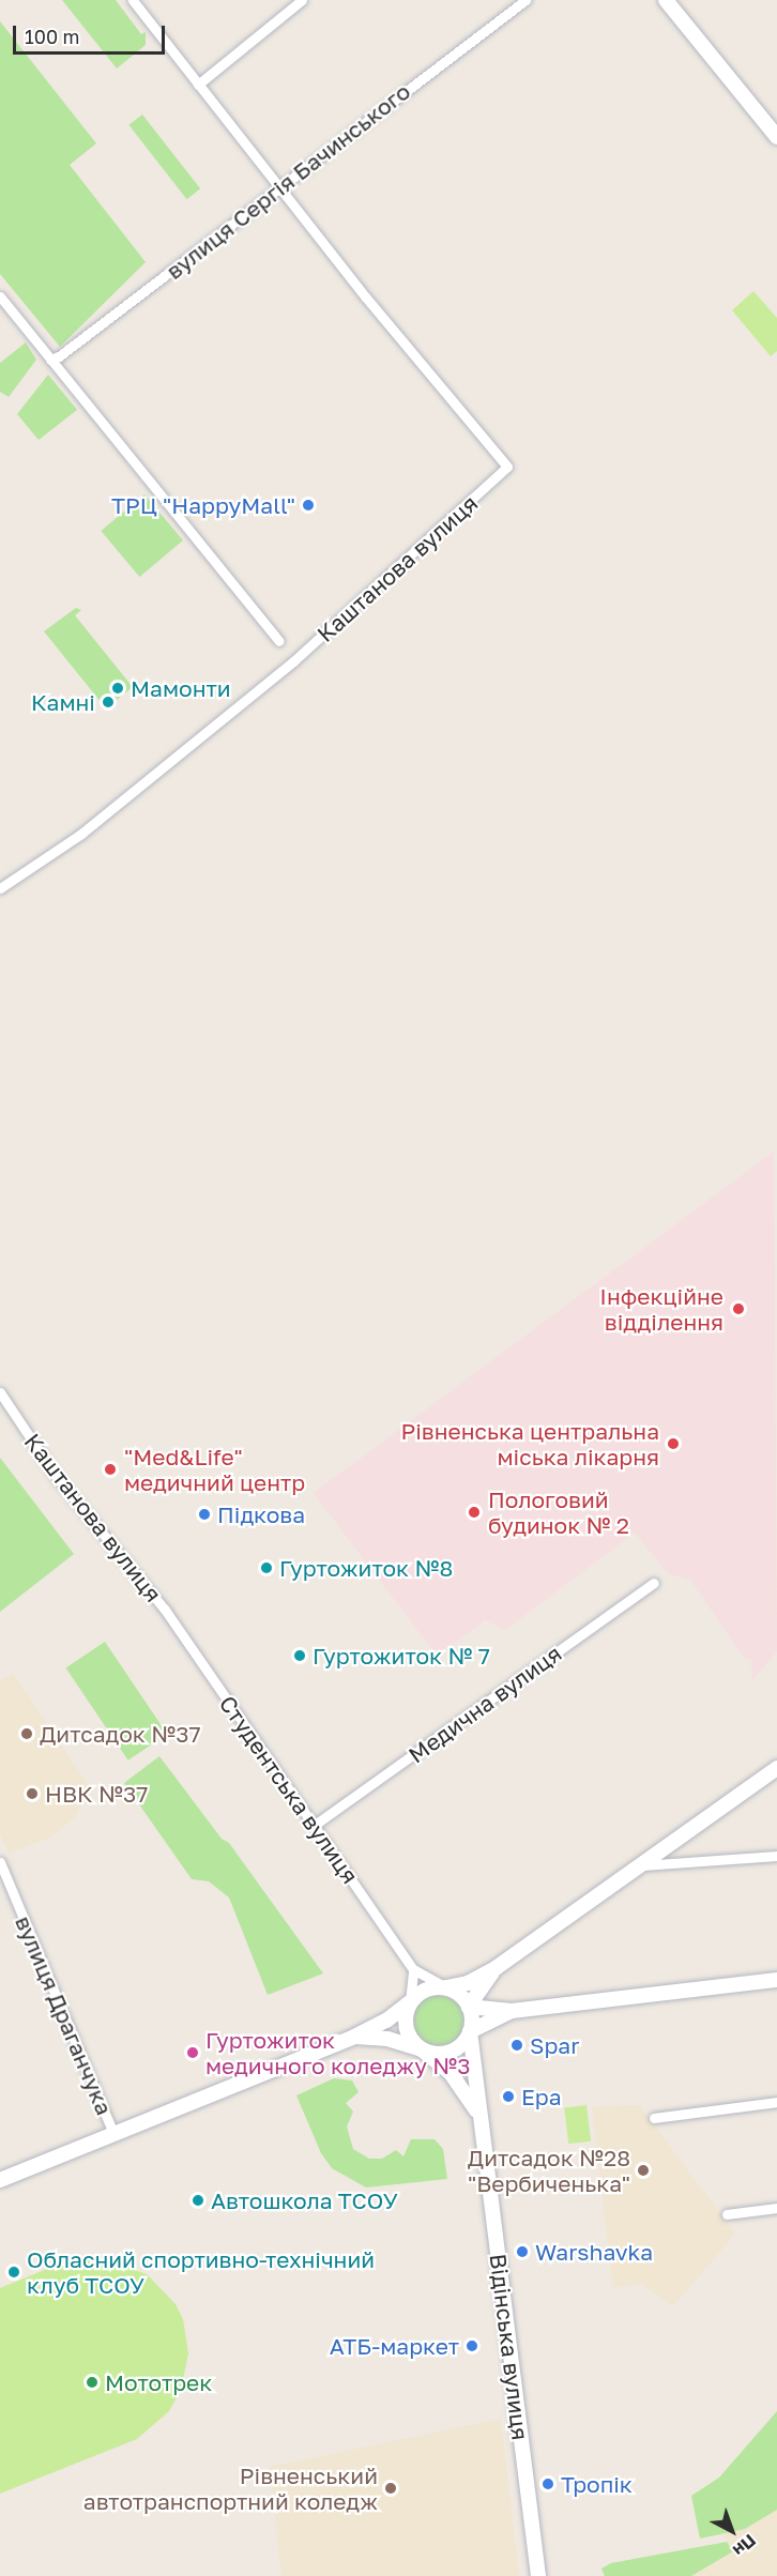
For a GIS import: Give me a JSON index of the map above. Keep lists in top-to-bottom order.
{
  "streets": {
    "main road": ["Відінська вулиця"],
    "street": [
      "вулиця Сергія Бачинського",
      "Каштанова вулиця",
      "Медична вулиця",
      "Студентська вулиця",
      "вулиця Драганчука"
    ]
  },
  "crossings": [
    ["вулиця Сергія Бачинського", "Каштанова вулиця"],
    ["Каштанова вулиця", "Студентська вулиця"],
    ["Медична вулиця", "Студентська вулиця"]
  ],
  "places": [
    "ТРЦ \"HappyMall\"",
    "Мамонти",
    "Камні",
    "Інфекційне відділення",
    "Рівненська центральна міська лікарня",
    "\"Med&Life\" медичний центр",
    "Пологовий будинок № 2",
    "Підкова",
    "Гуртожиток №8",
    "Гуртожиток № 7",
    "Дитсадок №37",
    "НВК №37",
    "Spar",
    "Гуртожиток медичного коледжу №3",
    "Ера",
    "Дитсадок №28 \"Вербиченька\"",
    "Автошкола ТСОУ",
    "Warshavka",
    "Обласний спортивно-технічний клуб ТСОУ",
    "АТБ-маркет",
    "Мототрек",
    "Тропік",
    "Рівненський автотранспортний коледж"
  ],
  "scale_bar": "100 m",
  "north": "bottom right"
}
